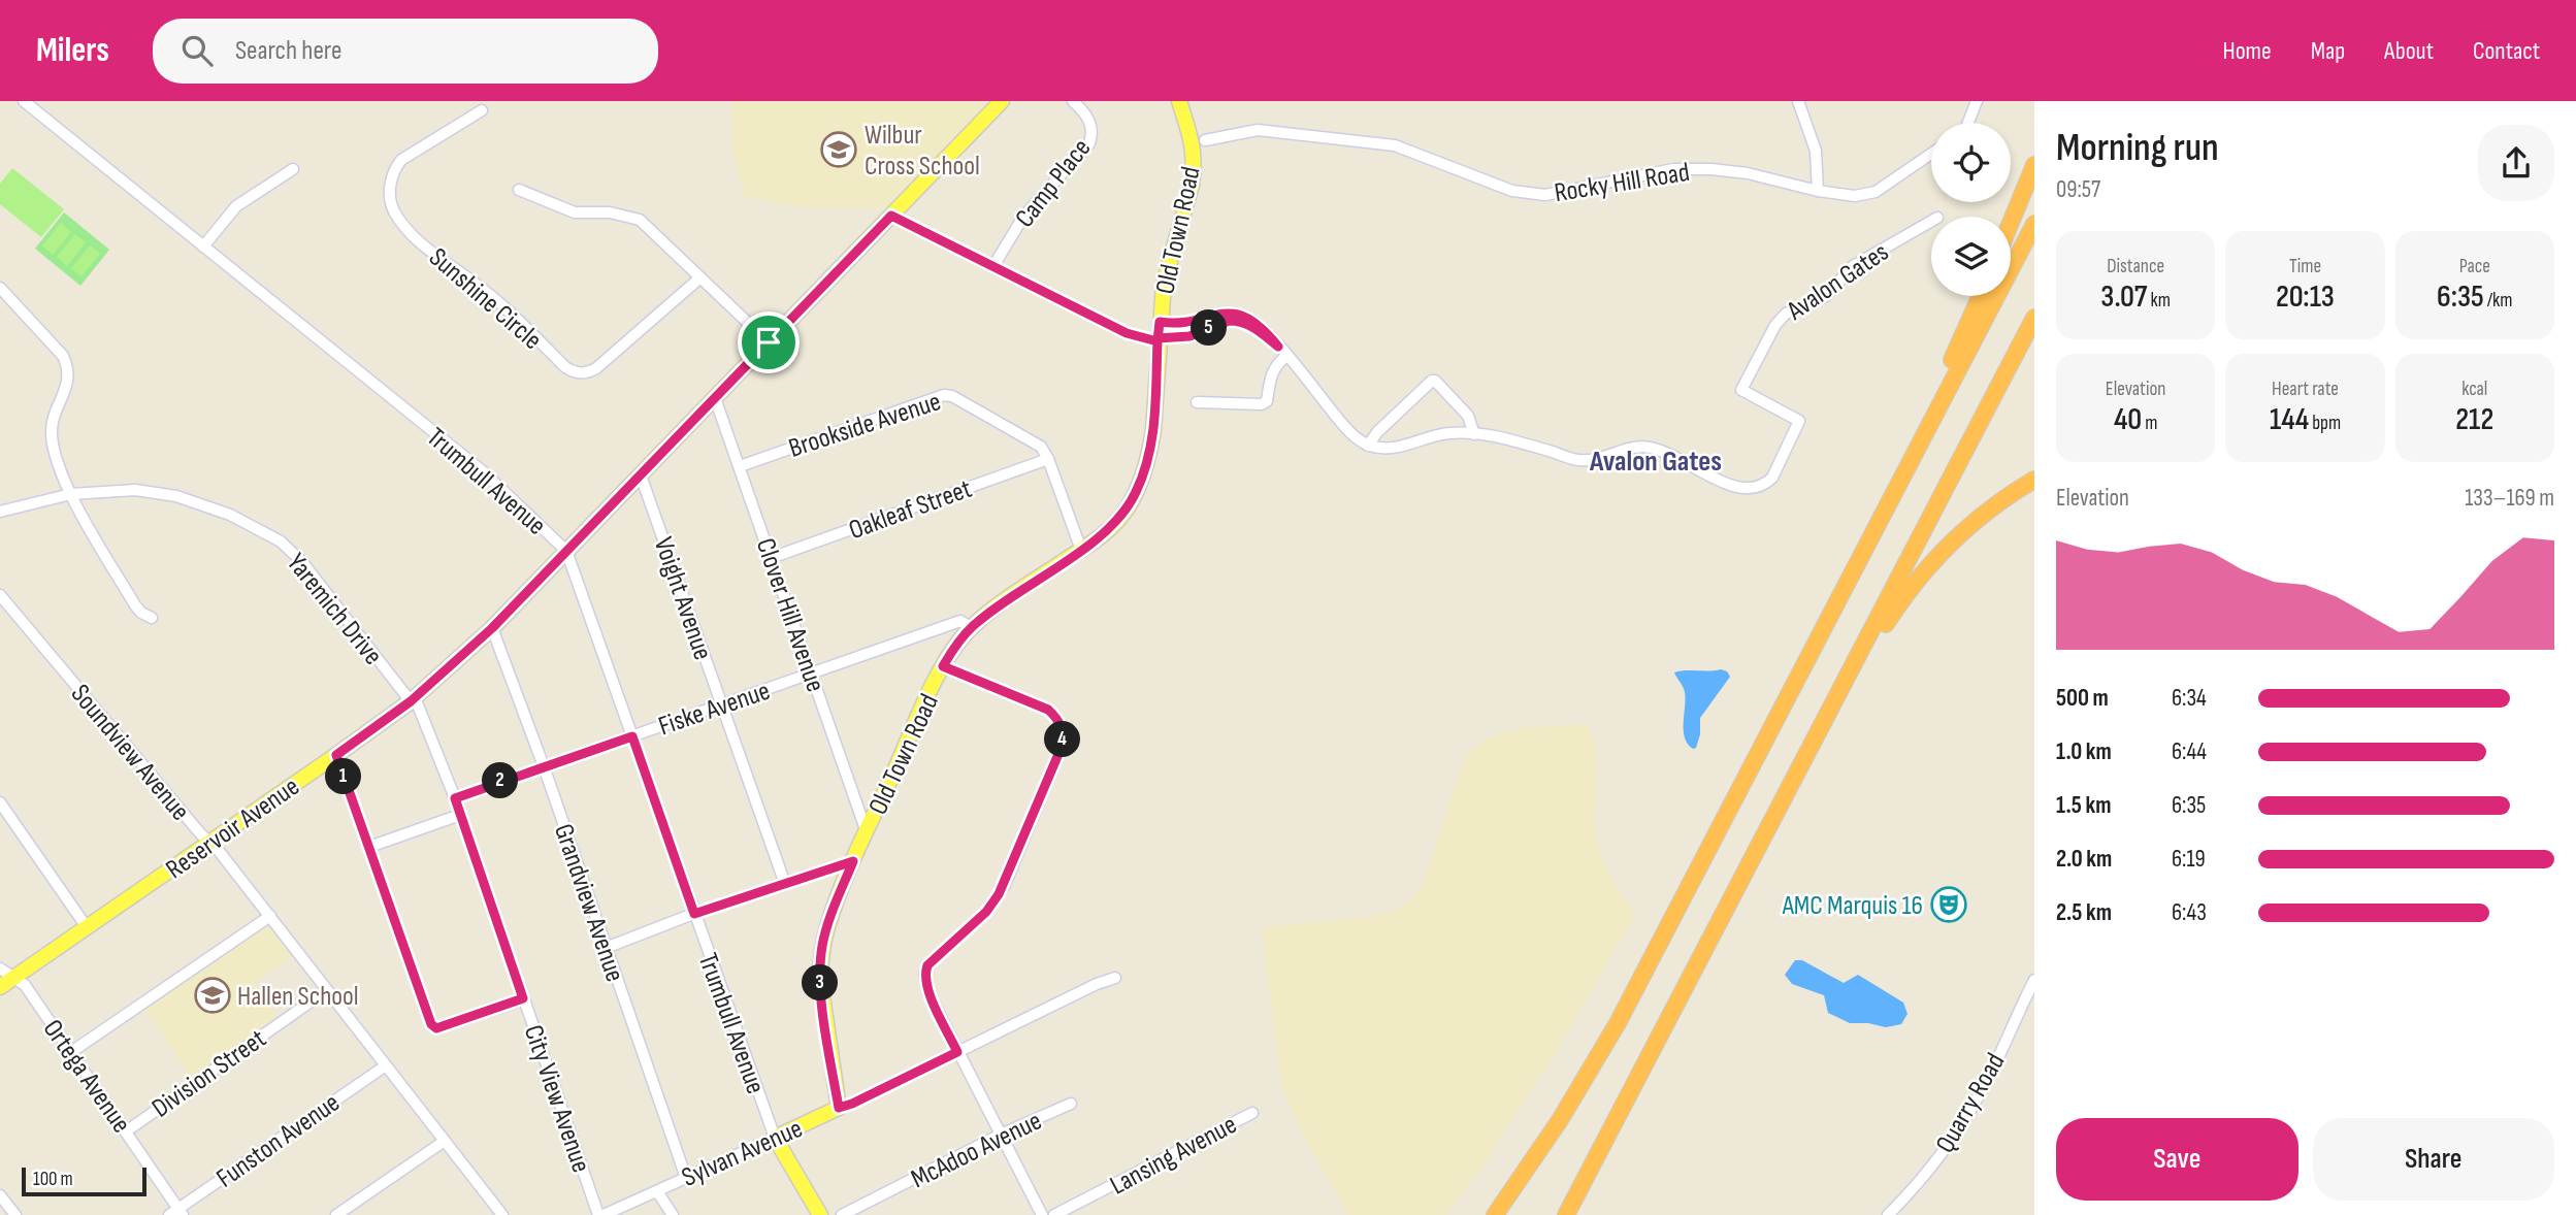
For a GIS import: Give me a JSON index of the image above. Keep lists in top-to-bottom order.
{
  "streets": {
    "main road": ["Old Town Road", "Reservoir Avenue", "Sylvan Avenue"],
    "street": [
      "Rocky Hill Road",
      "Camp Place",
      "Avalon Gates",
      "Sunshine Circle",
      "Brookside Avenue",
      "Trumbull Avenue",
      "Oakleaf Street",
      "Voight Avenue",
      "Yaremich Drive",
      "Clover Hill Avenue",
      "Fiske Avenue",
      "Soundview Avenue",
      "Grandview Avenue",
      "Division Street",
      "Ortega Avenue",
      "City View Avenue",
      "Quarry Road",
      "Funston Avenue",
      "McAdoo Avenue",
      "Lansing Avenue"
    ]
  },
  "crossings": [
    ["Old Town Road", "Brookside Avenue"],
    ["Old Town Road", "Clover Hill Avenue"],
    ["Old Town Road", "Fiske Avenue"],
    ["Old Town Road", "Sylvan Avenue"],
    ["Brookside Avenue", "Oakleaf Street"],
    ["Brookside Avenue", "Clover Hill Avenue"],
    ["Trumbull Avenue", "Fiske Avenue"],
    ["Trumbull Avenue", "Reservoir Avenue"],
    ["Trumbull Avenue", "Sylvan Avenue"],
    ["Oakleaf Street", "Clover Hill Avenue"],
    ["Voight Avenue", "Fiske Avenue"],
    ["Voight Avenue", "Reservoir Avenue"],
    ["Yaremich Drive", "Reservoir Avenue"],
    ["Yaremich Drive", "City View Avenue"],
    ["Clover Hill Avenue", "Fiske Avenue"],
    ["Clover Hill Avenue", "Reservoir Avenue"],
    ["Fiske Avenue", "Grandview Avenue"],
    ["Fiske Avenue", "City View Avenue"],
    ["Soundview Avenue", "Reservoir Avenue"],
    ["Soundview Avenue", "Division Street"],
    ["Soundview Avenue", "Funston Avenue"],
    ["Reservoir Avenue", "Grandview Avenue"],
    ["Reservoir Avenue", "Ortega Avenue"],
    ["Reservoir Avenue", "City View Avenue"],
    ["Grandview Avenue", "Sylvan Avenue"],
    ["Division Street", "Ortega Avenue"],
    ["Ortega Avenue", "Funston Avenue"],
    ["City View Avenue", "Sylvan Avenue"]
  ],
  "districts": ["Avalon Gates"],
  "places": {
    "school or university": ["Wilbur Cross School", "Hallen School"],
    "theatre": ["AMC Marquis 16"]
  },
  "scale_bar": "100 m",
  "page": {
    "header": "Milers",
    "search": "Search here",
    "nav": [
      "Home",
      "Map",
      "About",
      "Contact"
    ],
    "heading": ["Morning run", "09:57"],
    "stats": [
      ["Distance", "3.07 km"],
      ["Time", "20:13"],
      ["Pace", "6:35 /km"],
      ["Elevation", "40 m"],
      ["Heart rate", "144 bpm"],
      ["kcal", "212"]
    ],
    "pins": [
      "5",
      "4",
      "1",
      "2",
      "3"
    ],
    "chart": ["Elevation", "133–169 m"],
    "list": [
      {
        "name": "500 m",
        "note": "6:34"
      },
      {
        "name": "1.0 km",
        "note": "6:44"
      },
      {
        "name": "1.5 km",
        "note": "6:35"
      },
      {
        "name": "2.0 km",
        "note": "6:19"
      },
      {
        "name": "2.5 km",
        "note": "6:43"
      }
    ],
    "buttons": ["Save", "Share"],
    "scale": "100 m"
  }
}
